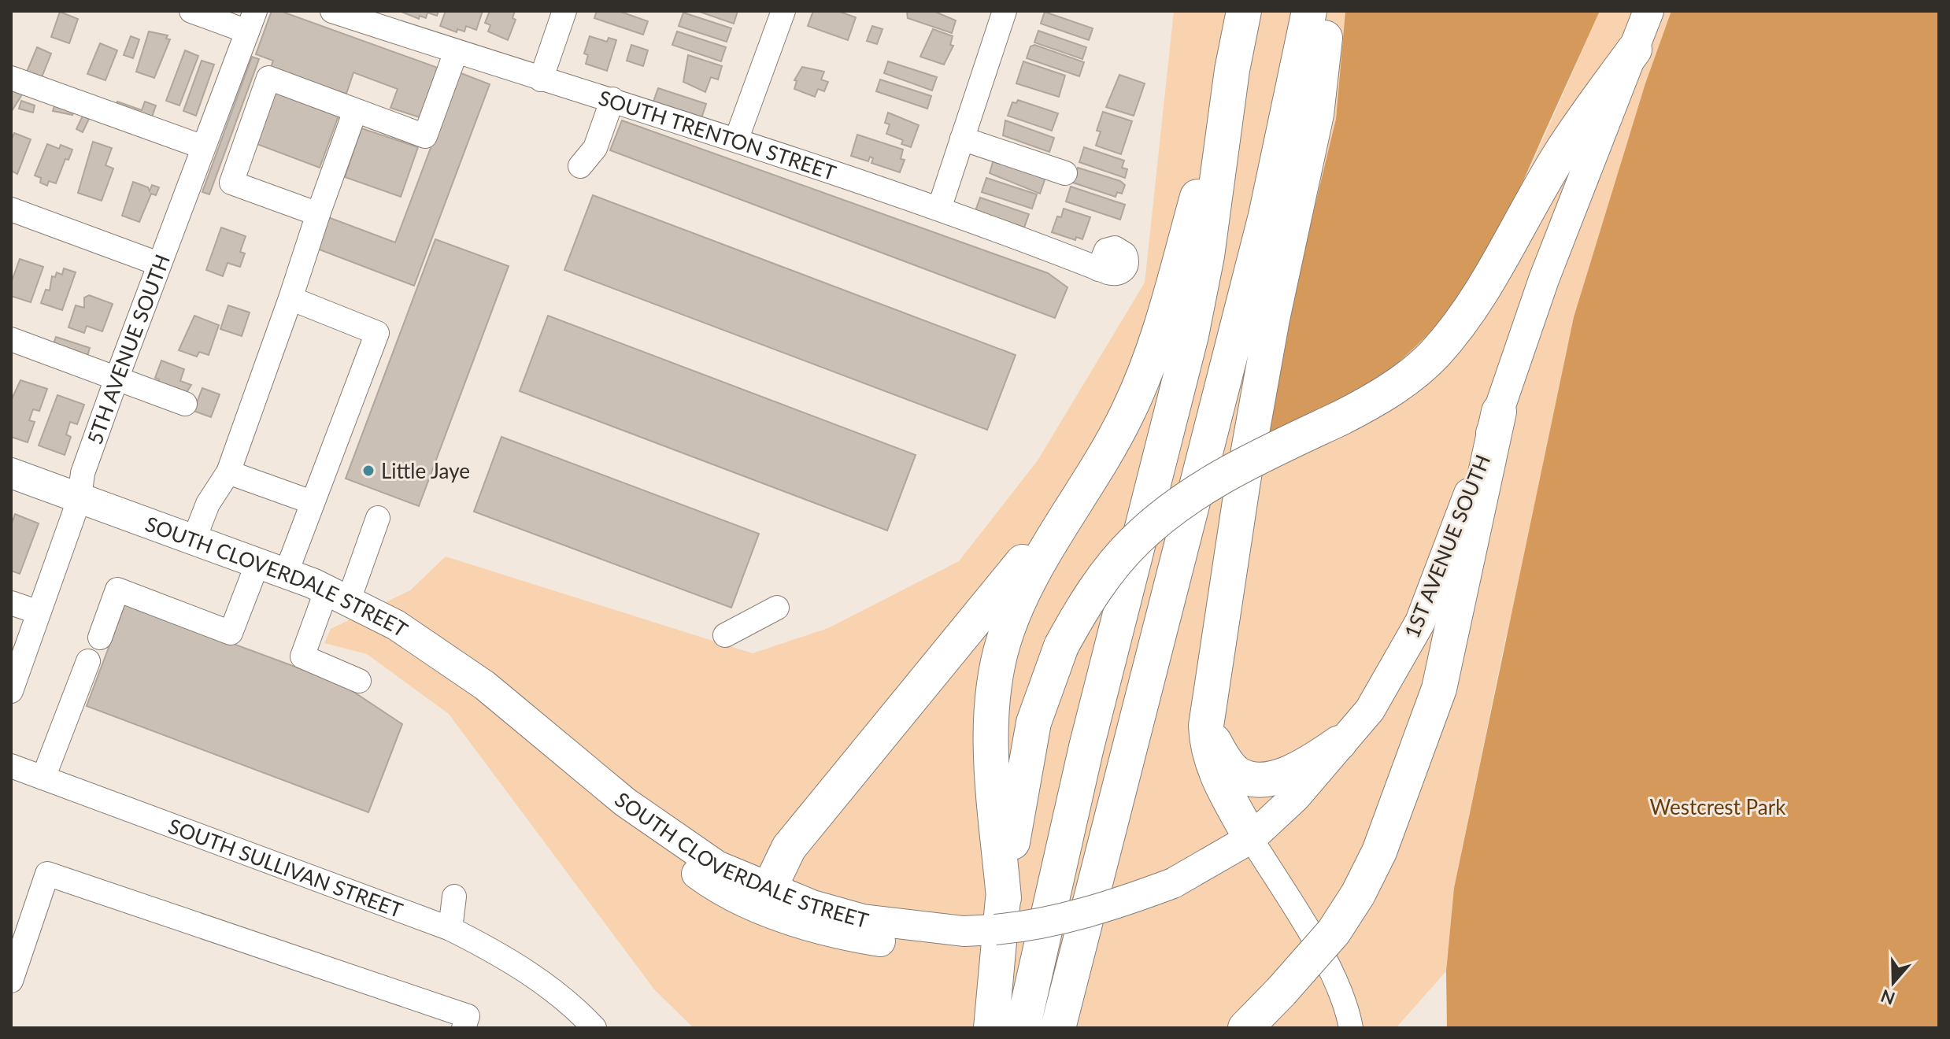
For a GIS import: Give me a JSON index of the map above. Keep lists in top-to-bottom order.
{
  "streets": {
    "main road": ["1ST AVENUE SOUTH", "SOUTH CLOVERDALE STREET"],
    "street": ["SOUTH TRENTON STREET", "5TH AVENUE SOUTH", "SOUTH SULLIVAN STREET"]
  },
  "crossings": [
    ["5TH AVENUE SOUTH", "SOUTH CLOVERDALE STREET"],
    ["1ST AVENUE SOUTH", "SOUTH CLOVERDALE STREET"]
  ],
  "parks": ["Westcrest Park"],
  "places": ["Little Jaye"],
  "north": "bottom"
}
